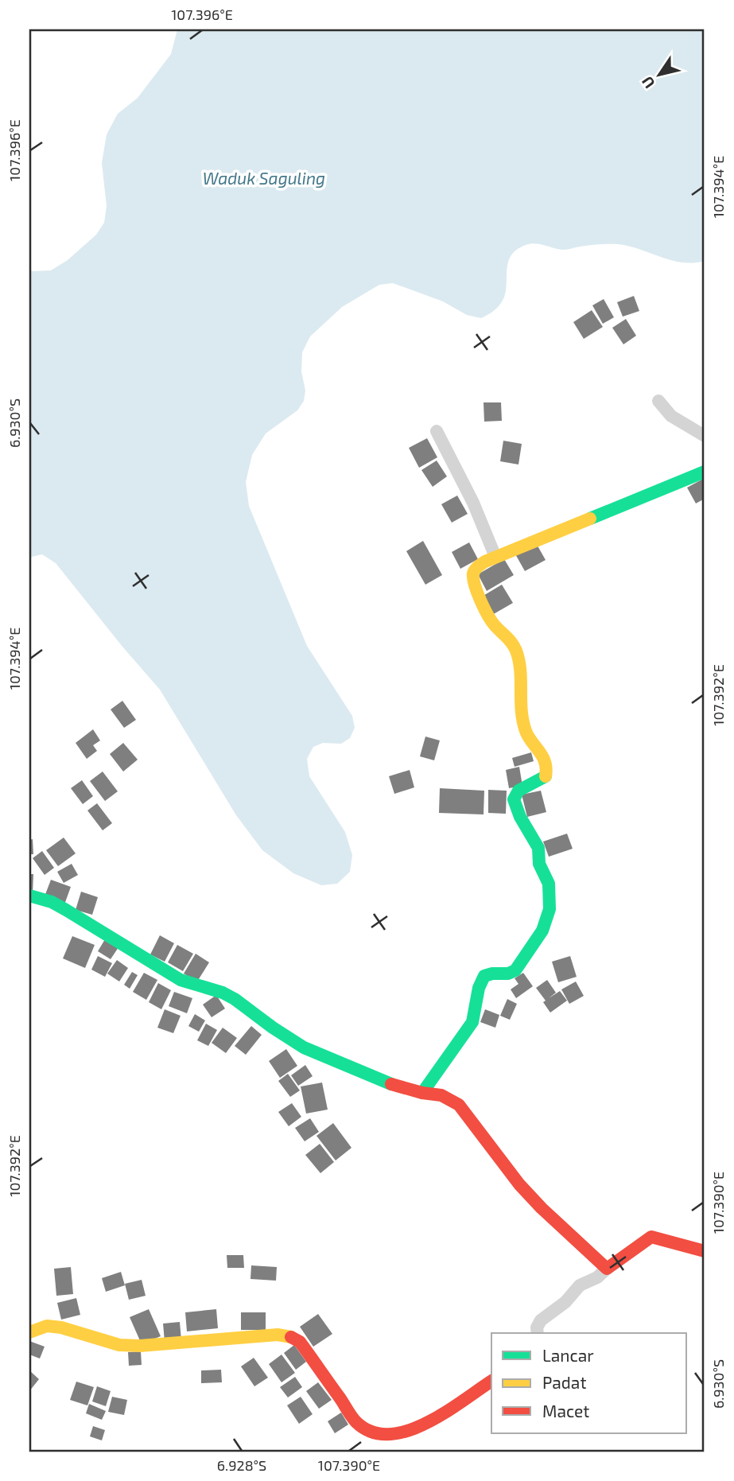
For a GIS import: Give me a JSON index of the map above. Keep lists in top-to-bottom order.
{
  "water": ["Waduk Saguling"],
  "legend": ["Lancar", "Padat", "Macet"],
  "north": "bottom left",
  "coordinates": [
    "107.396°E",
    "107.394°E",
    "6.930°S",
    "107.392°E",
    "107.390°E",
    "6.928°S"
  ]
}
